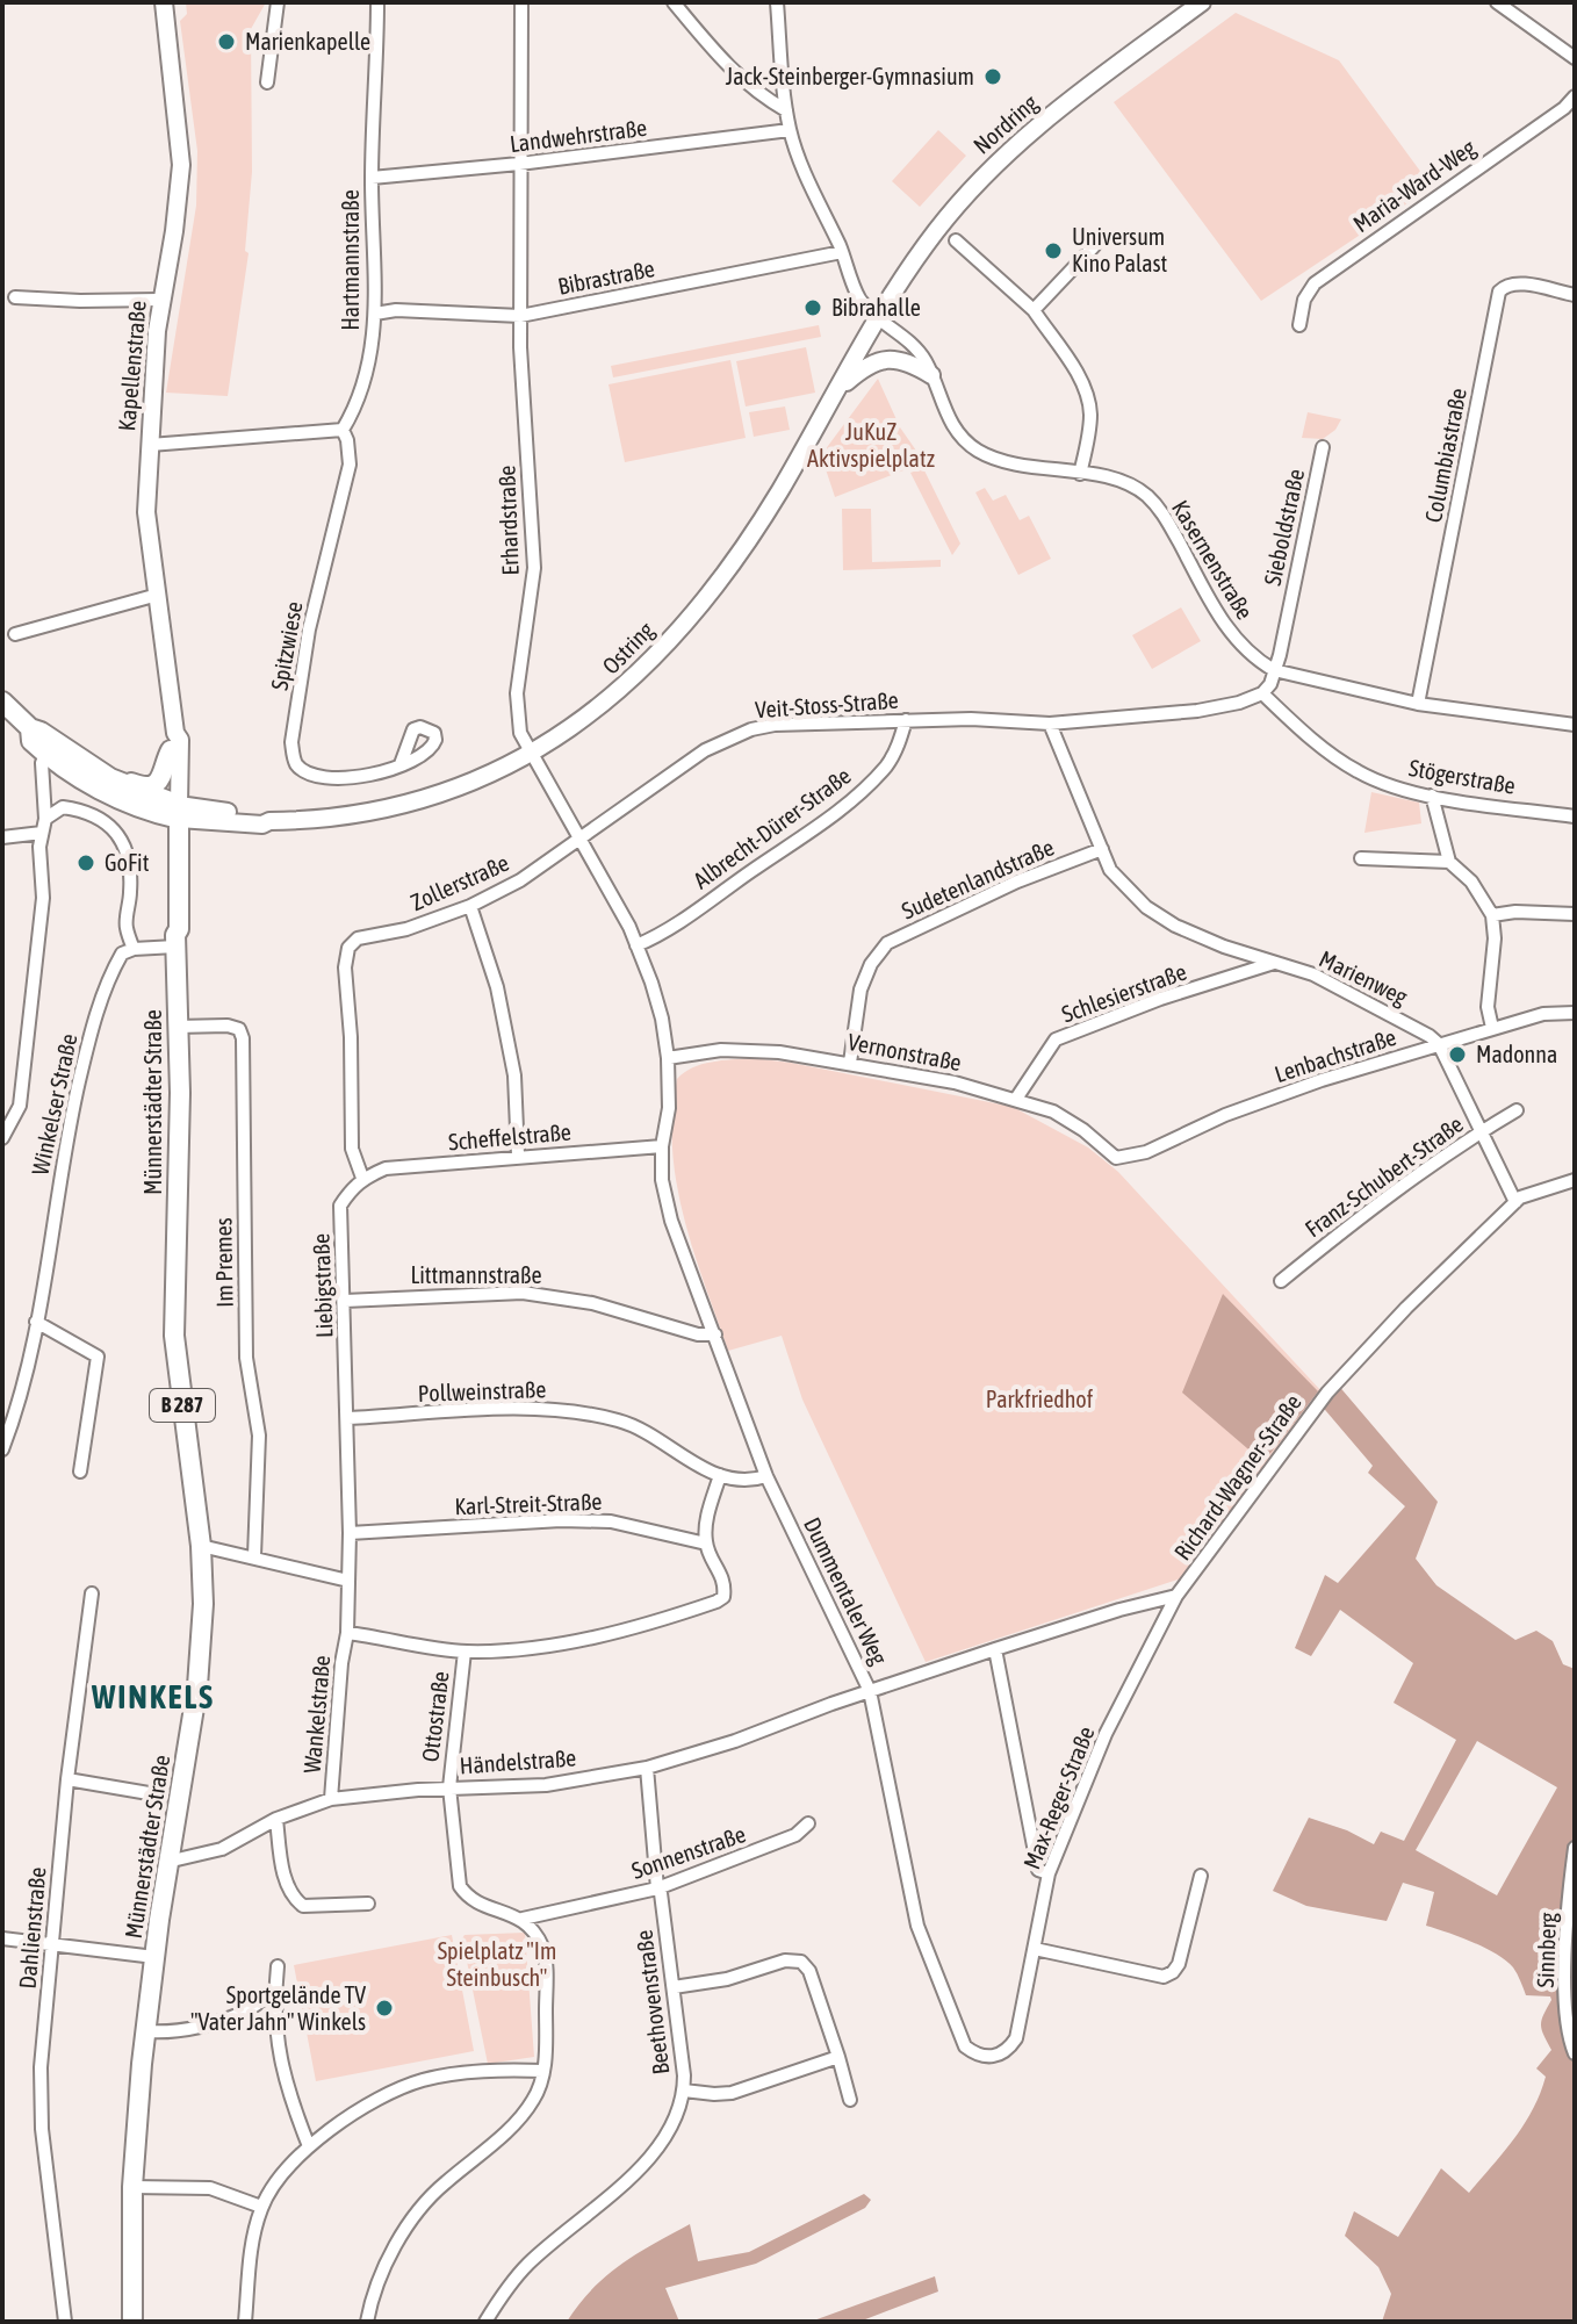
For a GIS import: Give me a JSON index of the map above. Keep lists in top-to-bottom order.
{
  "streets": {
    "main road": [
      "Nordring",
      "Kapellenstraße",
      "Ostring",
      "Münnerstädter Straße",
      "B 287"
    ],
    "street": [
      "Landwehrstraße",
      "Maria-Ward-Weg",
      "Hartmannstraße",
      "Bibrastraße",
      "Columbiastraße",
      "Erhardstraße",
      "Sieboldstraße",
      "Kasernenstraße",
      "Spitzwiese",
      "Veit-Stoss-Straße",
      "Stögerstraße",
      "Albrecht-Dürer-Straße",
      "Sudetenlandstraße",
      "Zollerstraße",
      "Marienweg",
      "Schlesierstraße",
      "Vernonstraße",
      "Lenbachstraße",
      "Winkelser Straße",
      "Scheffelstraße",
      "Franz-Schubert-Straße",
      "Im Premes",
      "Littmannstraße",
      "Liebigstraße",
      "Pollweinstraße",
      "Richard-Wagner-Straße",
      "Karl-Streit-Straße",
      "Dummentaler Weg",
      "Wankelstraße",
      "Ottostraße",
      "Händelstraße",
      "Max-Reger-Straße",
      "Sonnenstraße",
      "Dahlienstraße",
      "Sinnberg",
      "Beethovenstraße"
    ]
  },
  "crossings": [
    ["Nordring", "Kasernenstraße"],
    ["Nordring", "Ostring"],
    ["Landwehrstraße", "Hartmannstraße"],
    ["Landwehrstraße", "Erhardstraße"],
    ["Landwehrstraße", "Kasernenstraße"],
    ["Hartmannstraße", "Bibrastraße"],
    ["Hartmannstraße", "Spitzwiese"],
    ["Bibrastraße", "Erhardstraße"],
    ["Bibrastraße", "Kasernenstraße"],
    ["Kapellenstraße", "Ostring"],
    ["Kapellenstraße", "Münnerstädter Straße"],
    ["Columbiastraße", "Kasernenstraße"],
    ["Erhardstraße", "Ostring"],
    ["Erhardstraße", "Veit-Stoss-Straße"],
    ["Erhardstraße", "Albrecht-Dürer-Straße"],
    ["Erhardstraße", "Zollerstraße"],
    ["Erhardstraße", "Vernonstraße"],
    ["Erhardstraße", "Scheffelstraße"],
    ["Erhardstraße", "Dummentaler Weg"],
    ["Sieboldstraße", "Kasernenstraße"],
    ["Kasernenstraße", "Ostring"],
    ["Ostring", "Münnerstädter Straße"],
    ["Veit-Stoss-Straße", "Albrecht-Dürer-Straße"],
    ["Veit-Stoss-Straße", "Zollerstraße"],
    ["Sudetenlandstraße", "Marienweg"],
    ["Sudetenlandstraße", "Vernonstraße"],
    ["Zollerstraße", "Scheffelstraße"],
    ["Zollerstraße", "Liebigstraße"],
    ["Marienweg", "Schlesierstraße"],
    ["Marienweg", "Lenbachstraße"],
    ["Schlesierstraße", "Vernonstraße"],
    ["Vernonstraße", "Lenbachstraße"],
    ["Münnerstädter Straße", "Im Premes"],
    ["Münnerstädter Straße", "Händelstraße"],
    ["Scheffelstraße", "Liebigstraße"],
    ["Scheffelstraße", "Dummentaler Weg"],
    ["Littmannstraße", "Liebigstraße"],
    ["Littmannstraße", "Dummentaler Weg"],
    ["Liebigstraße", "Pollweinstraße"],
    ["Liebigstraße", "Karl-Streit-Straße"],
    ["Liebigstraße", "Wankelstraße"],
    ["Pollweinstraße", "Dummentaler Weg"],
    ["Richard-Wagner-Straße", "Dummentaler Weg"],
    ["Richard-Wagner-Straße", "Händelstraße"],
    ["Richard-Wagner-Straße", "Max-Reger-Straße"],
    ["Dummentaler Weg", "Händelstraße"],
    ["Dummentaler Weg", "Max-Reger-Straße"],
    ["Wankelstraße", "Händelstraße"],
    ["Ottostraße", "Händelstraße"],
    ["Ottostraße", "Sonnenstraße"],
    ["Händelstraße", "Beethovenstraße"],
    ["Sonnenstraße", "Beethovenstraße"]
  ],
  "districts": ["WINKELS"],
  "parks": ["JuKuZ Aktivspielplatz", "Parkfriedhof", "Spielplatz \"Im Steinbusch\""],
  "places": [
    "Marienkapelle",
    "Jack-Steinberger-Gymnasium",
    "Universum Kino Palast",
    "Bibrahalle",
    "GoFit",
    "Madonna",
    "Sportgelände TV \"Vater Jahn\" Winkels"
  ]
}
